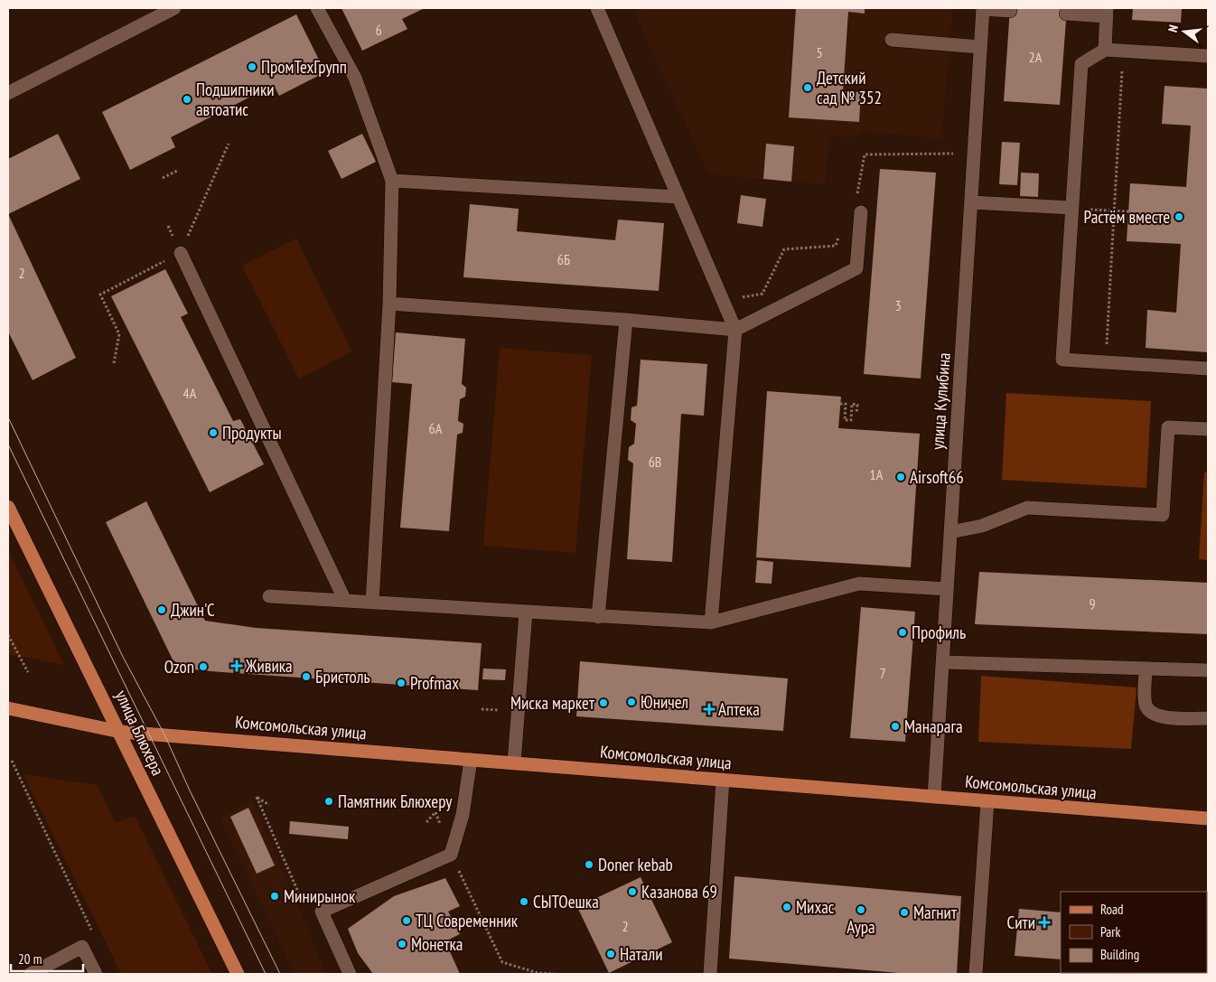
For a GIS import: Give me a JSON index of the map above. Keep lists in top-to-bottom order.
{
  "streets": {
    "main road": ["Комсомольская улица", "улица Блюхера"],
    "street": ["улица Кулибина"]
  },
  "crossings": [
    ["улица Кулибина", "Комсомольская улица"],
    ["Комсомольская улица", "улица Блюхера"]
  ],
  "places": {
    "other": [
      "ПромТехГрупп",
      "Детский сад № 352",
      "Подшипники автоатис",
      "Растём вместе",
      "Продукты",
      "Airsoft66",
      "Джин'С",
      "Профиль",
      "Ozon",
      "Бристоль",
      "Profmax",
      "Юничел",
      "Миска маркет",
      "Манарага",
      "Памятник Блюхеру",
      "Doner kebab",
      "Казанова 69",
      "Минирынок",
      "СЫТОешка",
      "Михас",
      "Аура",
      "Магнит",
      "ТЦ Современник",
      "Монетка",
      "Натали"
    ],
    "health": ["Живика", "Аптека", "Сити"]
  },
  "house_numbers": [
    "6",
    "5",
    "2А",
    "6Б",
    "2",
    "3",
    "4А",
    "6А",
    "6В",
    "1А",
    "9",
    "7",
    "2"
  ],
  "legend": ["Road", "Park", "Building"],
  "scale_bar": "20 m",
  "north": "left"
}
